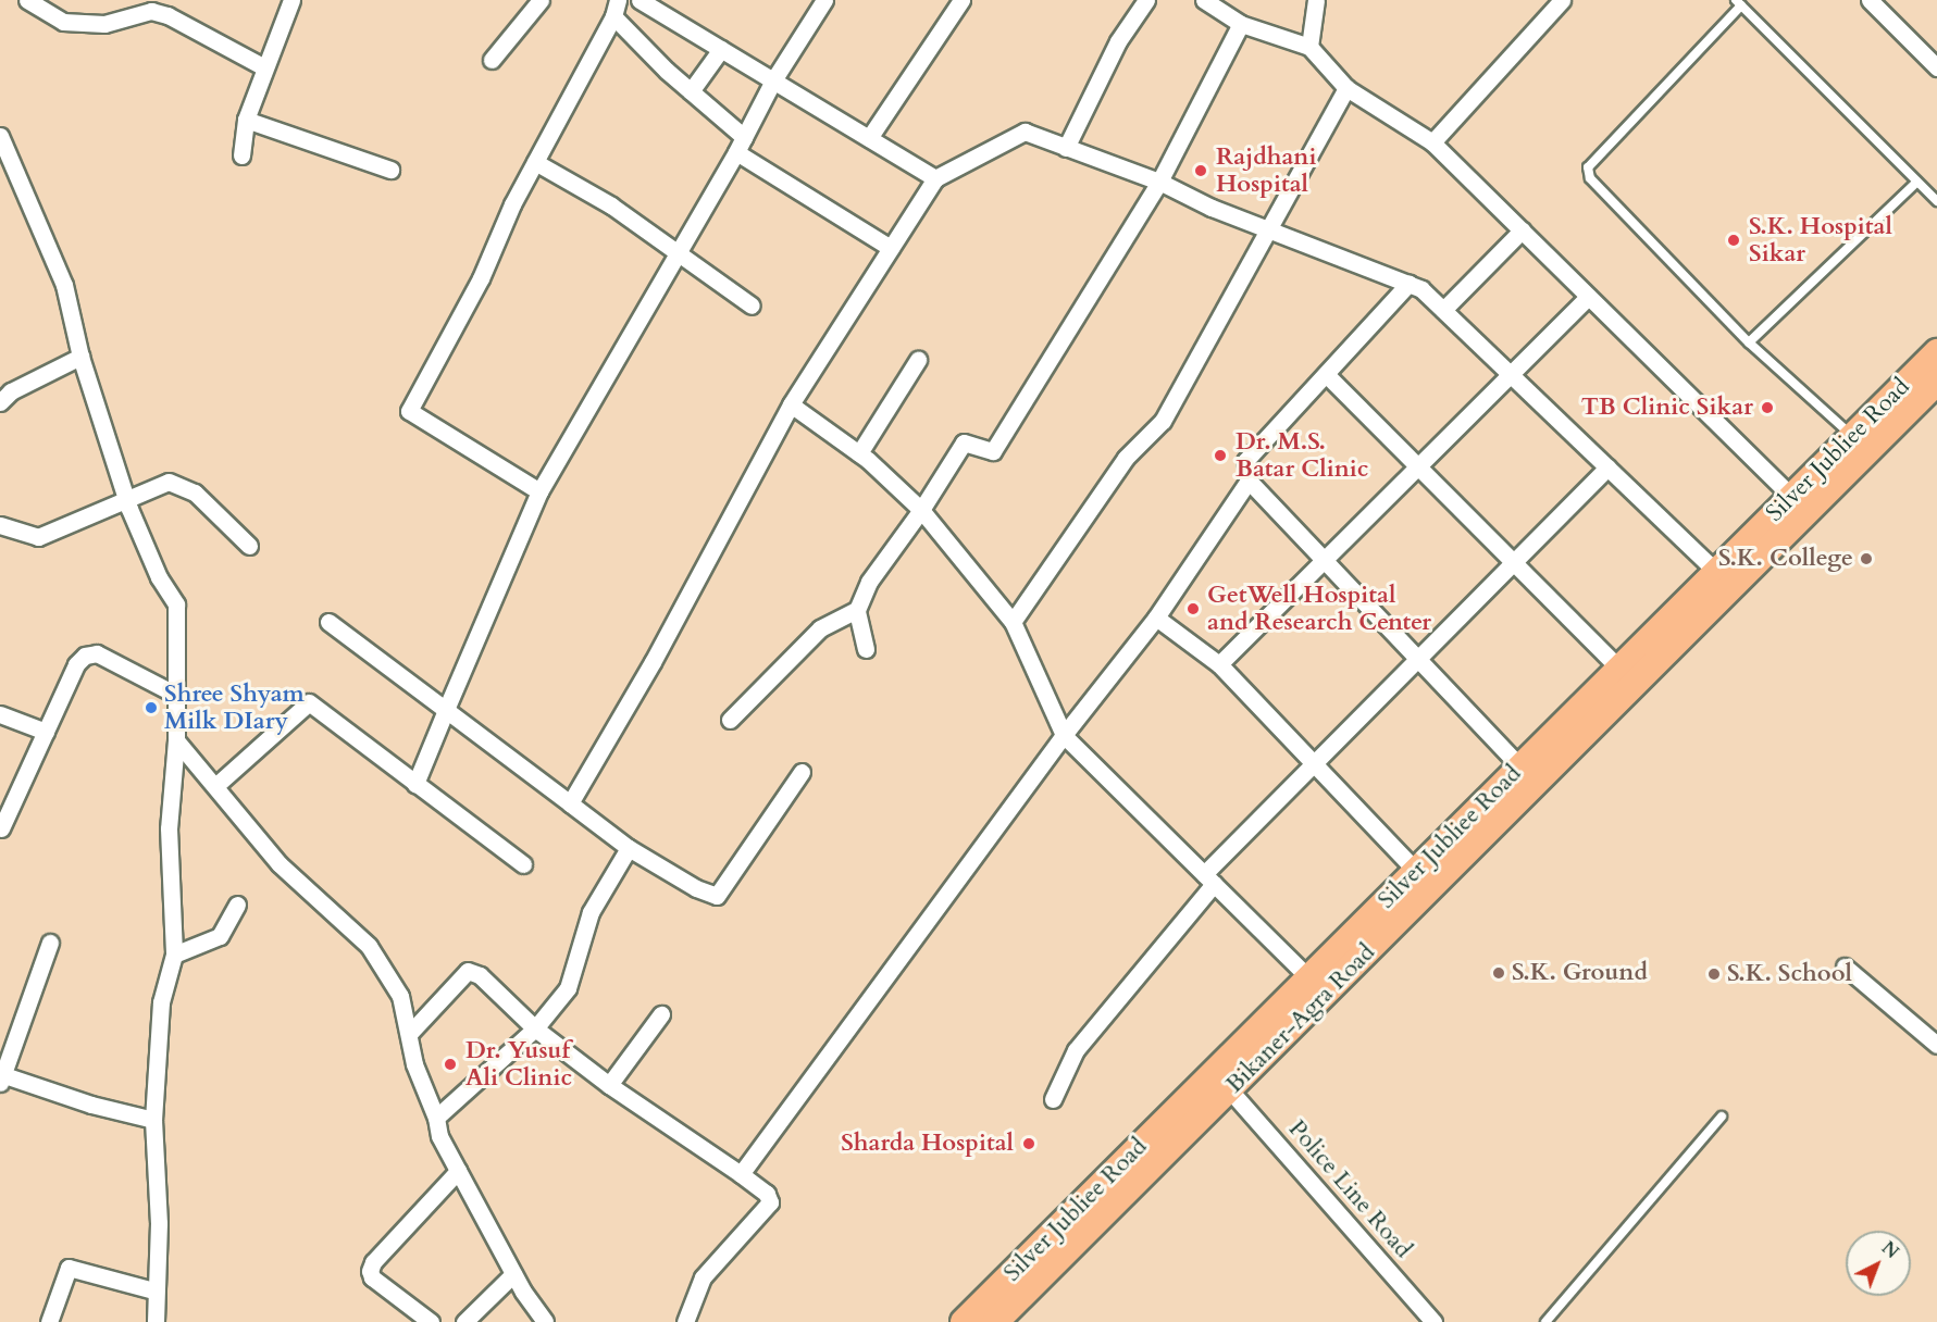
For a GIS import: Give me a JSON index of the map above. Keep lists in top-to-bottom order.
{
  "streets": {
    "main road": ["Silver Jubliee Road", "Bikaner-Agra Road"],
    "street": ["Police Line Road"]
  },
  "crossings": [
    ["Silver Jubliee Road", "Bikaner-Agra Road"],
    ["Silver Jubliee Road", "Police Line Road"],
    ["Bikaner-Agra Road", "Police Line Road"]
  ],
  "places": [
    "Rajdhani Hospital",
    "S.K. Hospital Sikar",
    "TB Clinic Sikar",
    "Dr. M.S. Batar Clinic",
    "S.K. College",
    "GetWell Hospital and Research Center",
    "Shree Shyam Milk DIary",
    "S.K. Ground",
    "S.K. School",
    "Dr. Yusuf Ali Clinic",
    "Sharda Hospital"
  ],
  "north": "top right"
}
